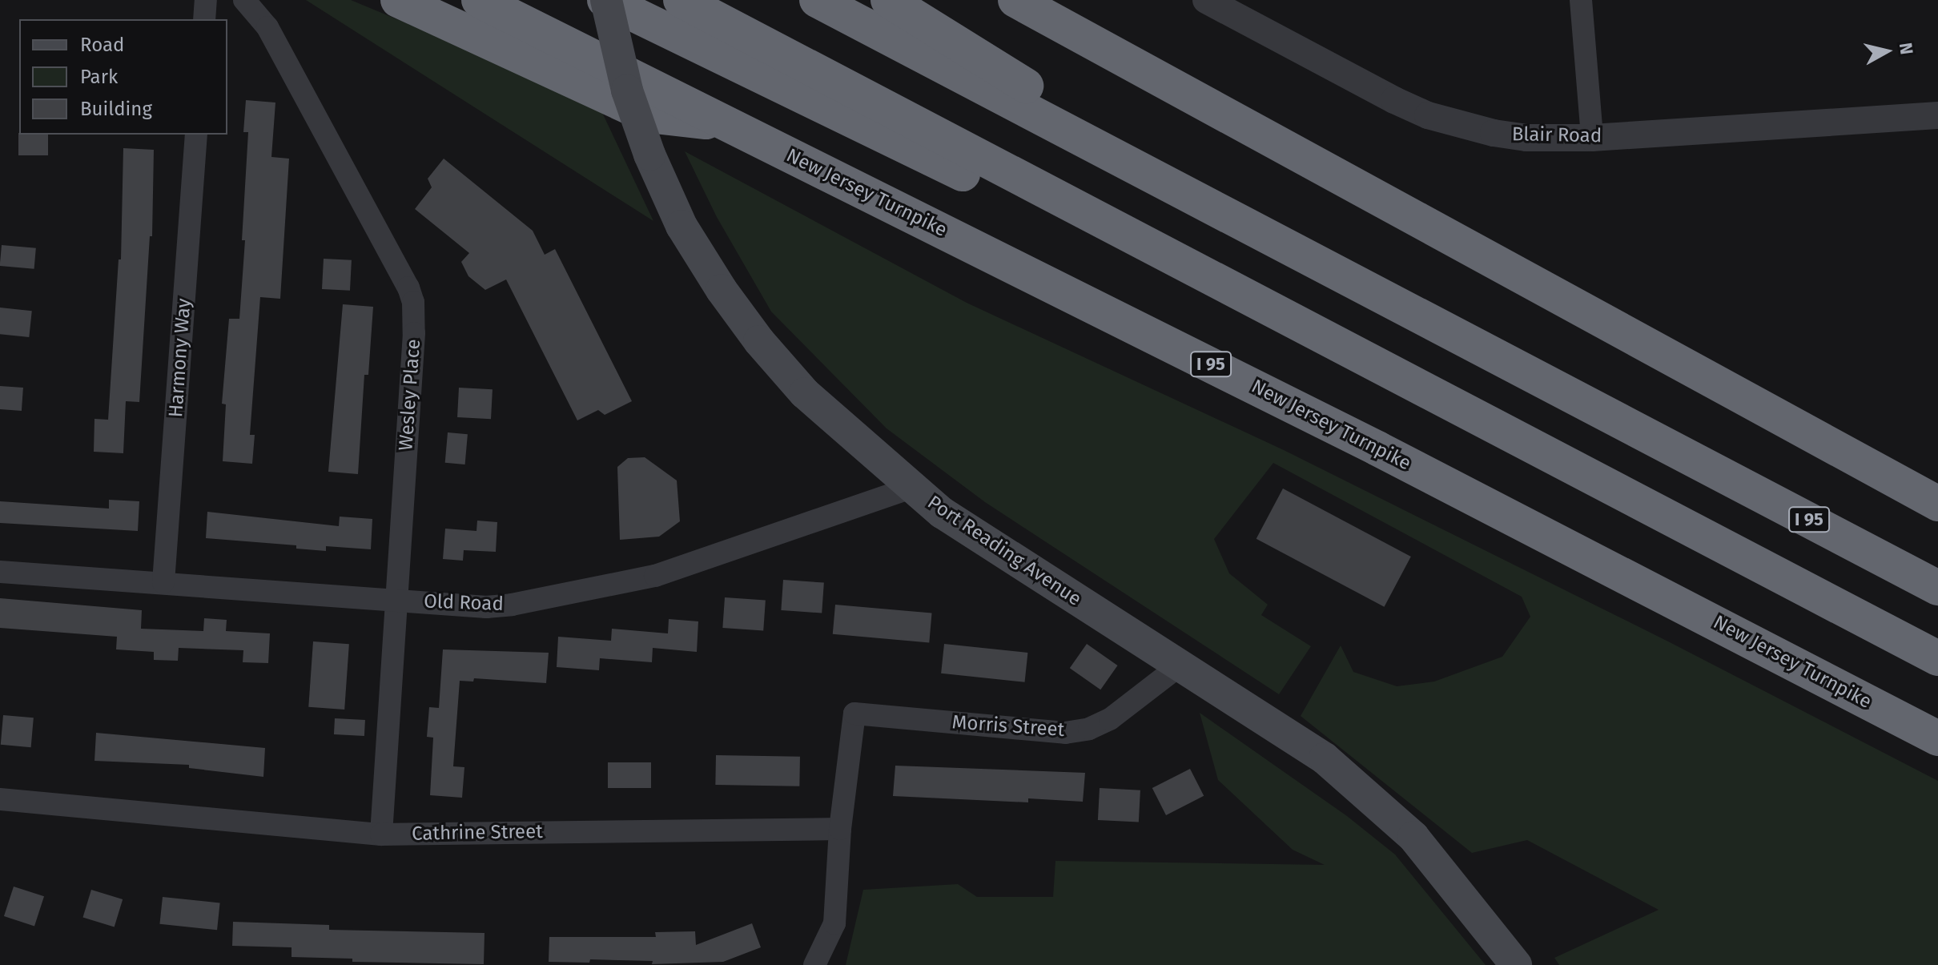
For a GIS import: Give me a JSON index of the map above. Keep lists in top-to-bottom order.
{
  "streets": {
    "highway": ["New Jersey Turnpike", "I 95"],
    "main road": ["Port Reading Avenue"],
    "street": [
      "Blair Road",
      "Harmony Way",
      "Wesley Place",
      "Old Road",
      "Morris Street",
      "Cathrine Street"
    ]
  },
  "crossings": [
    ["Harmony Way", "Old Road"],
    ["Wesley Place", "Old Road"],
    ["Wesley Place", "Cathrine Street"],
    ["Port Reading Avenue", "Old Road"],
    ["Port Reading Avenue", "Morris Street"],
    ["Morris Street", "Cathrine Street"]
  ],
  "legend": ["Road", "Park", "Building"],
  "north": "right"
}
